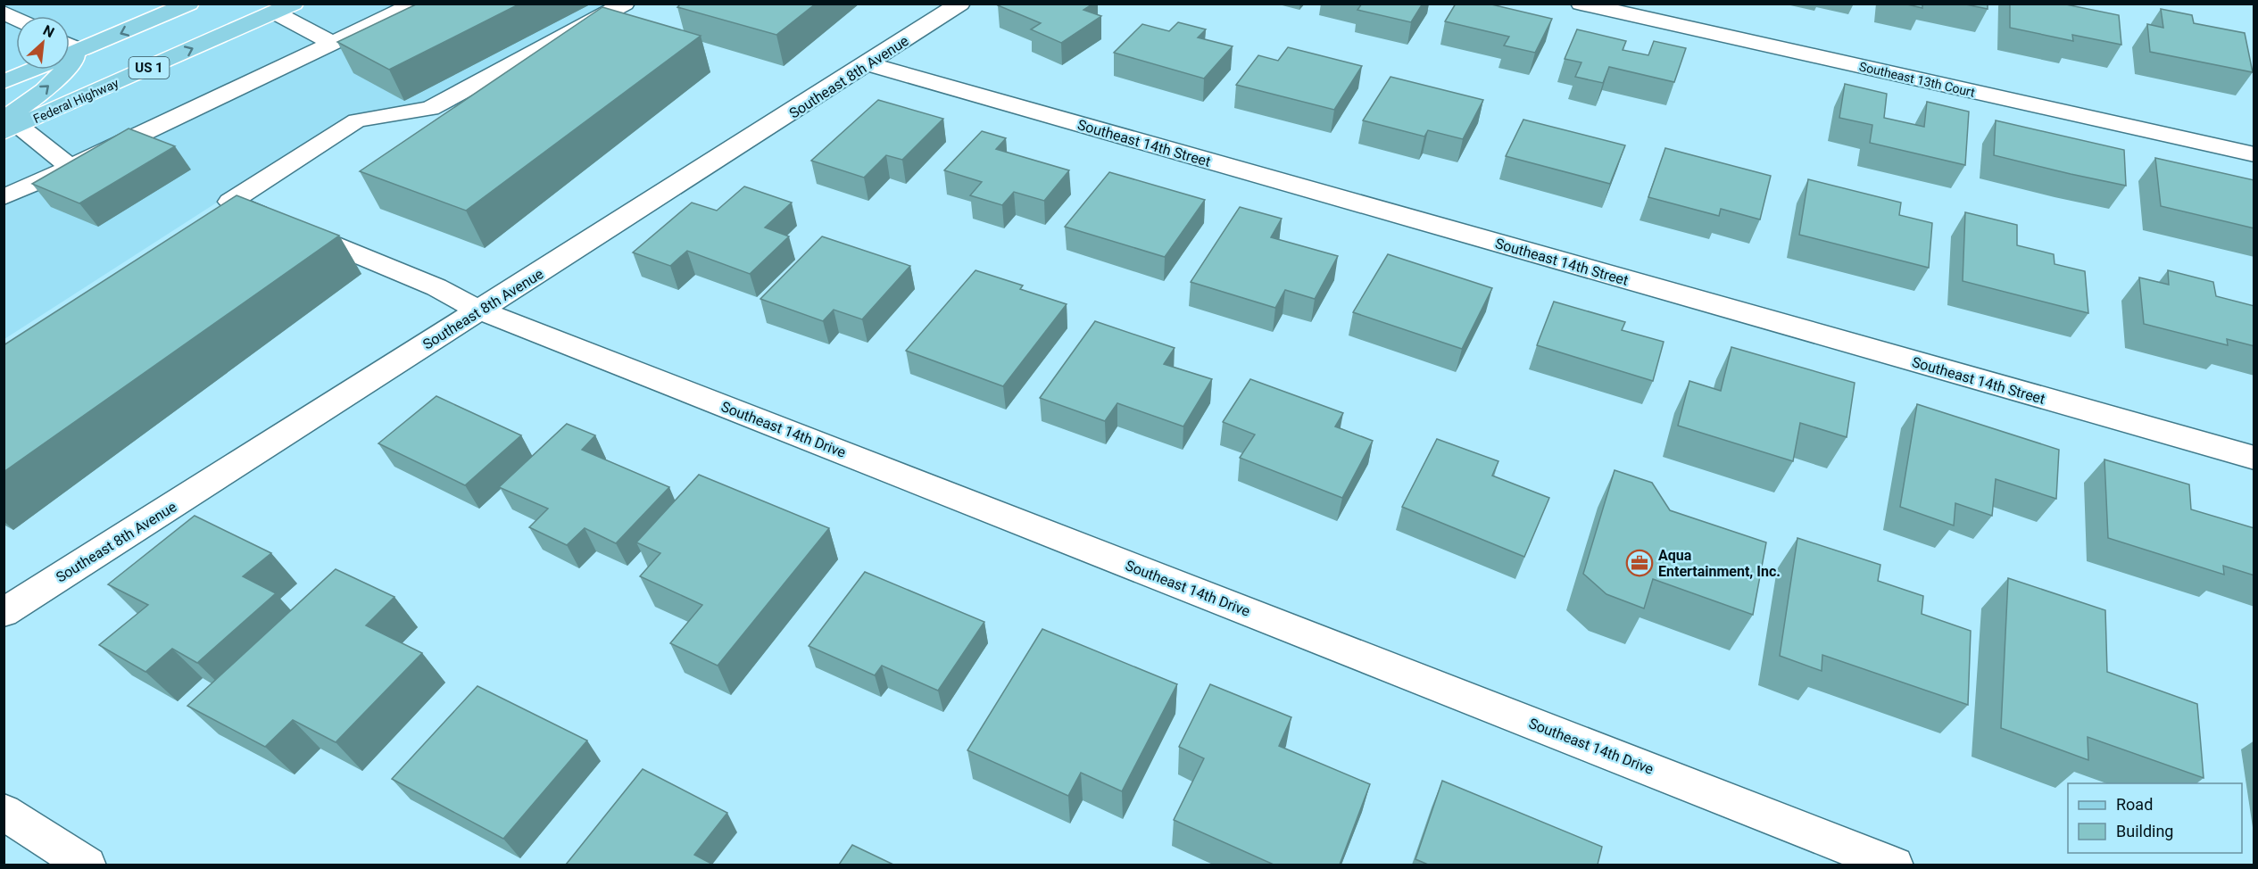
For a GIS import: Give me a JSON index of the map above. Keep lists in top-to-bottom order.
{
  "streets": {
    "main road": ["US 1", "Federal Highway"],
    "street": [
      "Southeast 8th Avenue",
      "Southeast 13th Court",
      "Southeast 14th Street",
      "Southeast 14th Drive"
    ]
  },
  "crossings": [
    ["Southeast 8th Avenue", "Southeast 14th Street"],
    ["Southeast 8th Avenue", "Southeast 14th Drive"]
  ],
  "places": {
    "office": ["Aqua Entertainment, Inc."]
  },
  "legend": ["Road", "Building"],
  "north": "top right"
}
